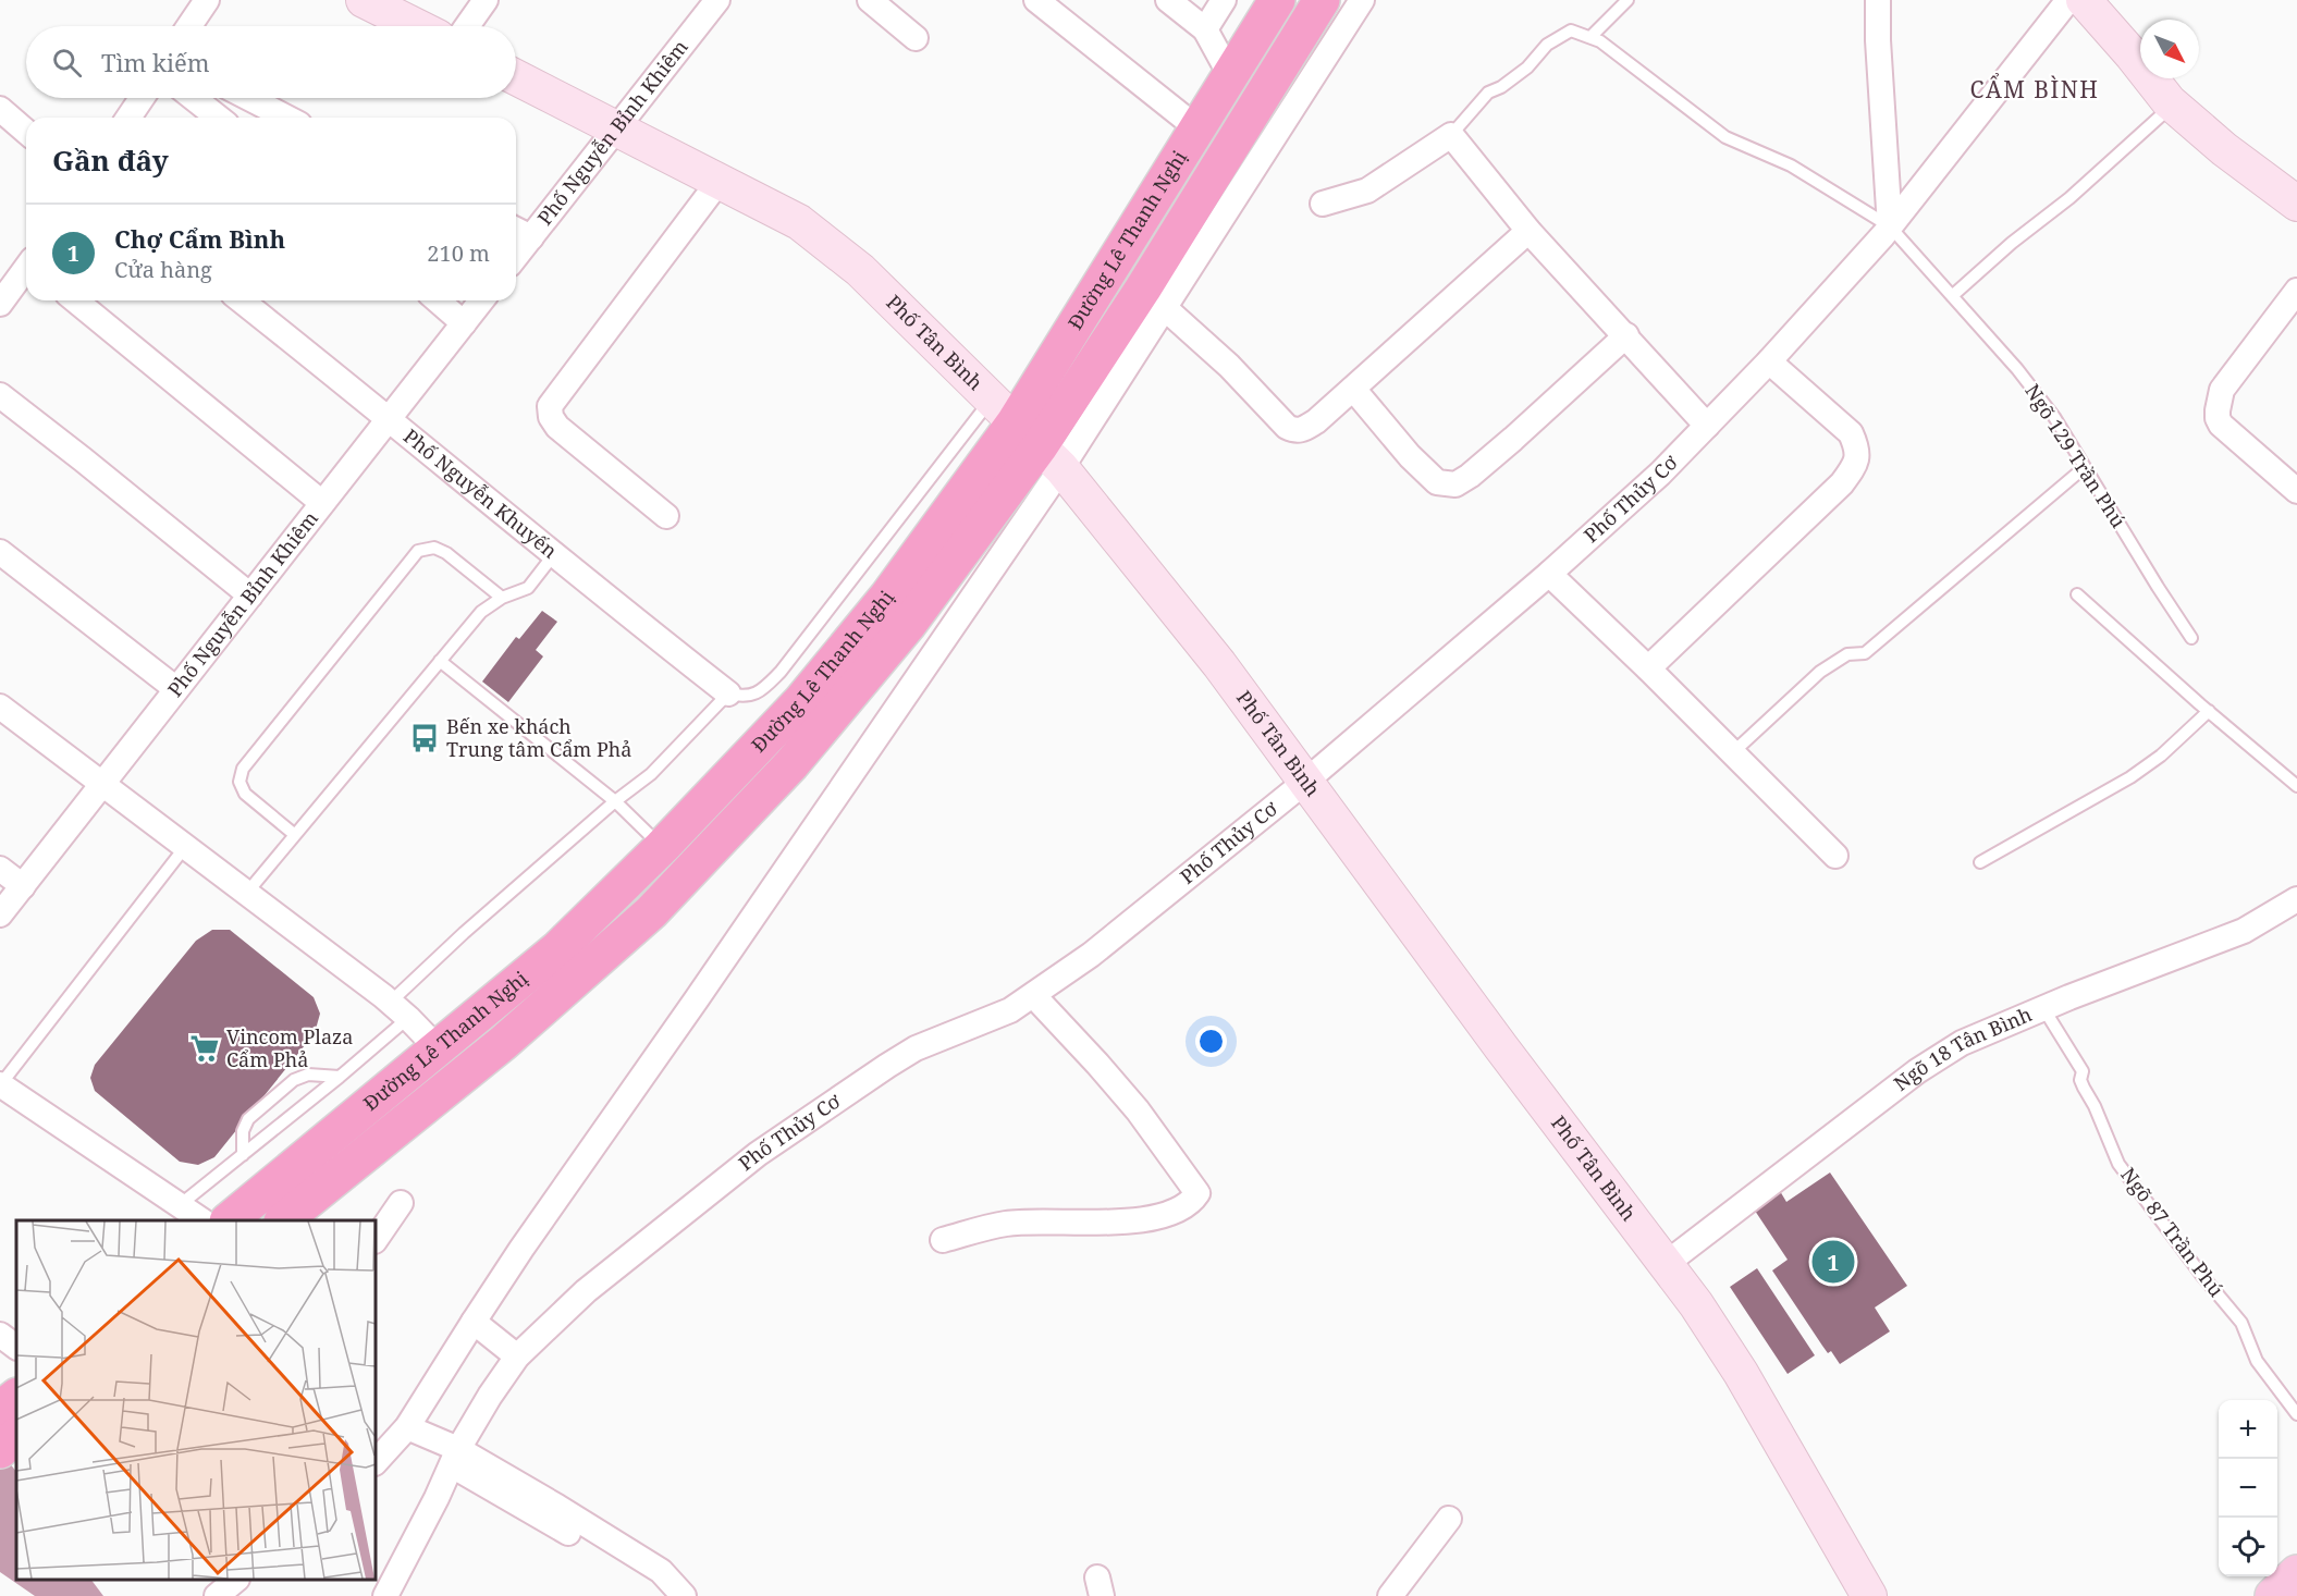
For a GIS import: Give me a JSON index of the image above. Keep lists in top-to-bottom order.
{
  "streets": {
    "highway": ["Đường Lê Thanh Nghị"],
    "street": [
      "Phố Nguyễn Bỉnh Khiêm",
      "Phố Tân Bình",
      "Phố Nguyễn Khuyến",
      "Phố Thủy Cơ",
      "Ngõ 18 Tân Bình"
    ],
    "lane": ["Ngõ 129 Trần Phú", "Ngõ 87 Trần Phú"]
  },
  "crossings": [
    ["Phố Nguyễn Bỉnh Khiêm", "Phố Tân Bình"],
    ["Phố Nguyễn Bỉnh Khiêm", "Phố Nguyễn Khuyến"],
    ["Đường Lê Thanh Nghị", "Phố Tân Bình"],
    ["Phố Tân Bình", "Phố Thủy Cơ"],
    ["Phố Tân Bình", "Ngõ 18 Tân Bình"],
    ["Ngõ 129 Trần Phú", "Phố Thủy Cơ"],
    ["Ngõ 18 Tân Bình", "Ngõ 87 Trần Phú"]
  ],
  "districts": ["CẨM BÌNH"],
  "places": {
    "bus stop": ["Bến xe khách Trung tâm Cẩm Phả"],
    "supermarket": ["Vincom Plaza Cẩm Phả"]
  },
  "north": "bottom right",
  "page": {
    "search": "Tìm kiếm",
    "heading": "Gần đây",
    "list": [
      {
        "mark": "1",
        "name": "Chợ Cẩm Bình",
        "note": "Cửa hàng",
        "value": "210 m"
      }
    ],
    "pins": "1",
    "map_buttons": ["+", "−"]
  }
}
